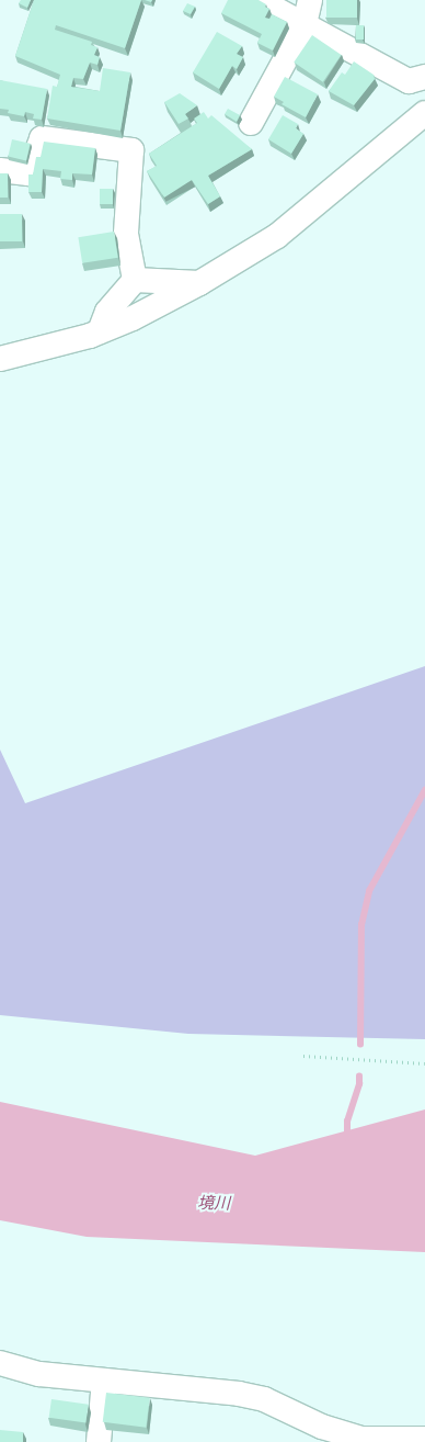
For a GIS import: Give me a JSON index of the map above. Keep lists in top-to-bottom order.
{
  "water": ["境川"]
}
